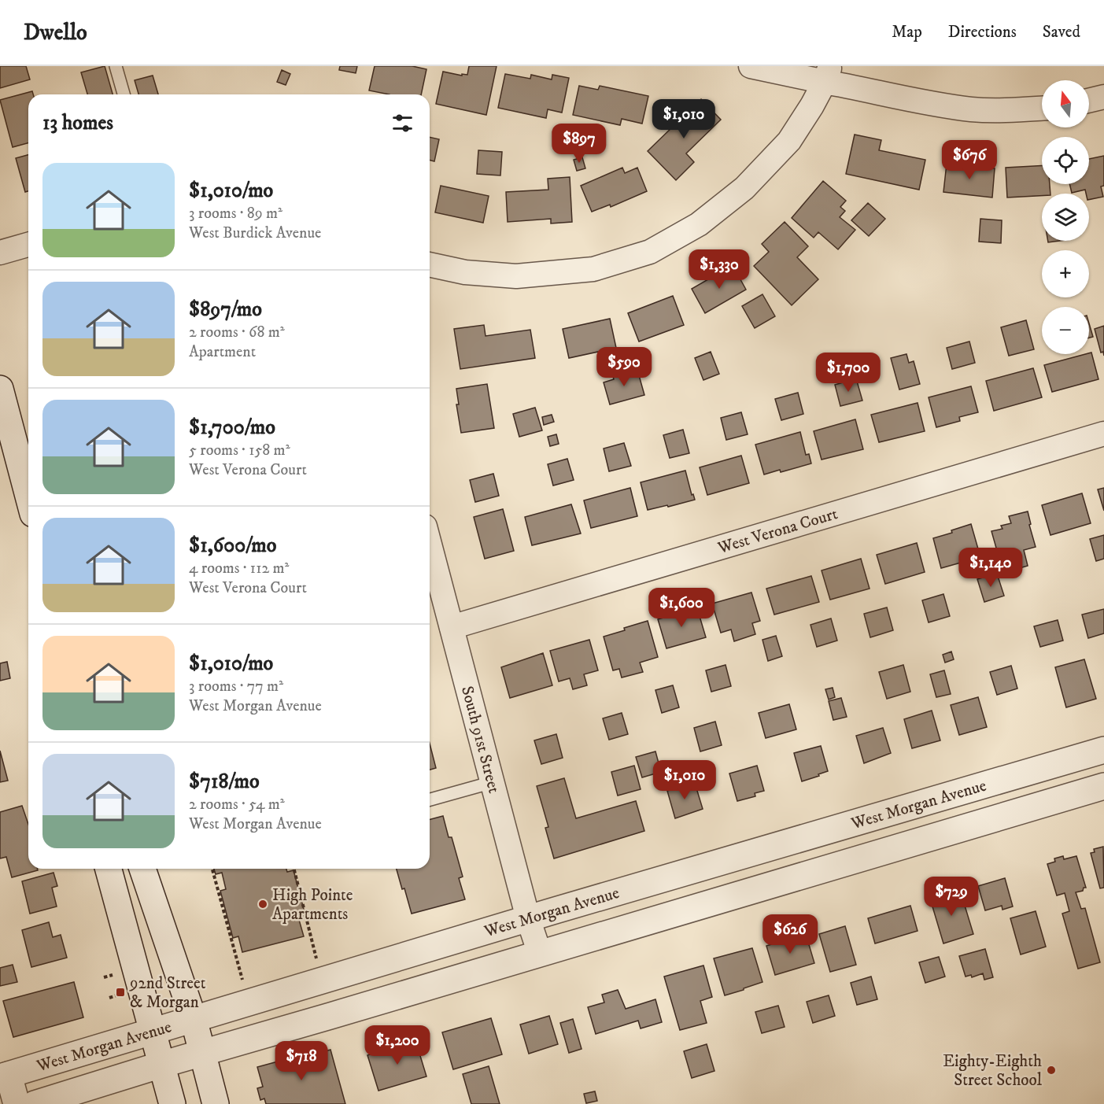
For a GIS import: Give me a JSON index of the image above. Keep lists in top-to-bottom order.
{
  "streets": {
    "street": ["West Verona Court", "South 91st Street", "West Morgan Avenue"]
  },
  "crossings": [
    ["West Verona Court", "South 91st Street"],
    ["South 91st Street", "West Morgan Avenue"]
  ],
  "places": {
    "other": ["High Pointe Apartments", "Eighty-Eighth Street School"],
    "transit": ["92nd Street & Morgan"]
  },
  "north": "top",
  "page": {
    "header": "Dwello",
    "nav": ["Map", "Directions", "Saved"],
    "map_buttons": ["+", "−"],
    "heading": "13 homes",
    "price": [
      "$1,010",
      "$897",
      "$676",
      "$1,330",
      "$590",
      "$1,700",
      "$1,140",
      "$1,600",
      "$1,010",
      "$729",
      "$626",
      "$1,200",
      "$718"
    ],
    "list": [
      {
        "name": "$1,010/mo",
        "note": "3 rooms · 89 m² · West Burdick Avenue"
      },
      {
        "name": "$897/mo",
        "note": "2 rooms · 68 m² · Apartment"
      },
      {
        "name": "$1,700/mo",
        "note": "5 rooms · 158 m² · West Verona Court"
      },
      {
        "name": "$1,600/mo",
        "note": "4 rooms · 112 m² · West Verona Court"
      },
      {
        "name": "$1,010/mo",
        "note": "3 rooms · 77 m² · West Morgan Avenue"
      },
      {
        "name": "$718/mo",
        "note": "2 rooms · 54 m² · West Morgan Avenue"
      }
    ]
  }
}
